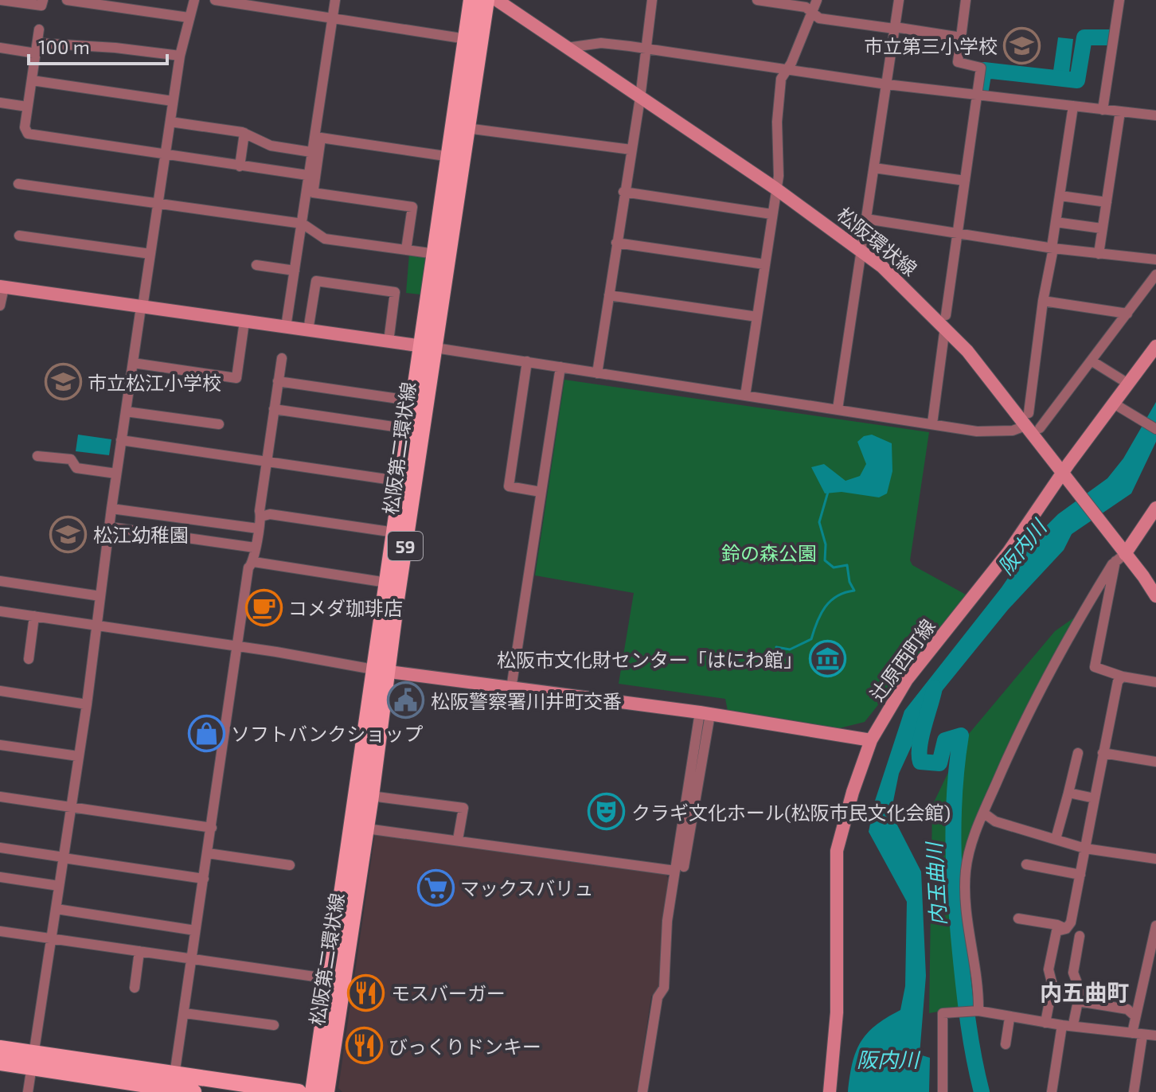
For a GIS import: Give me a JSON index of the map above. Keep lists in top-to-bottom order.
{
  "streets": {
    "main road": [
      "松阪環状線",
      "松阪第二環状線",
      "59",
      "辻原西町線"
    ]
  },
  "crossings": [
    ["松阪環状線", "辻原西町線"]
  ],
  "districts": ["内五曲町"],
  "water": ["阪内川", "内玉曲川"],
  "parks": ["鈴の森公園"],
  "places": {
    "school or university": ["市立第三小学校", "市立松江小学校", "松江幼稚園"],
    "cafe": ["コメダ珈琲店"],
    "museum": ["松阪市文化財センター「はにわ館」"],
    "public building": ["松阪警察署川井町交番"],
    "shop": ["ソフトバンクショップ"],
    "theatre": ["クラギ文化ホール(松阪市民文化会館)"],
    "supermarket": ["マックスバリュ"],
    "restaurant": ["モスバーガー", "びっくりドンキー"]
  },
  "scale_bar": "100 m"
}
